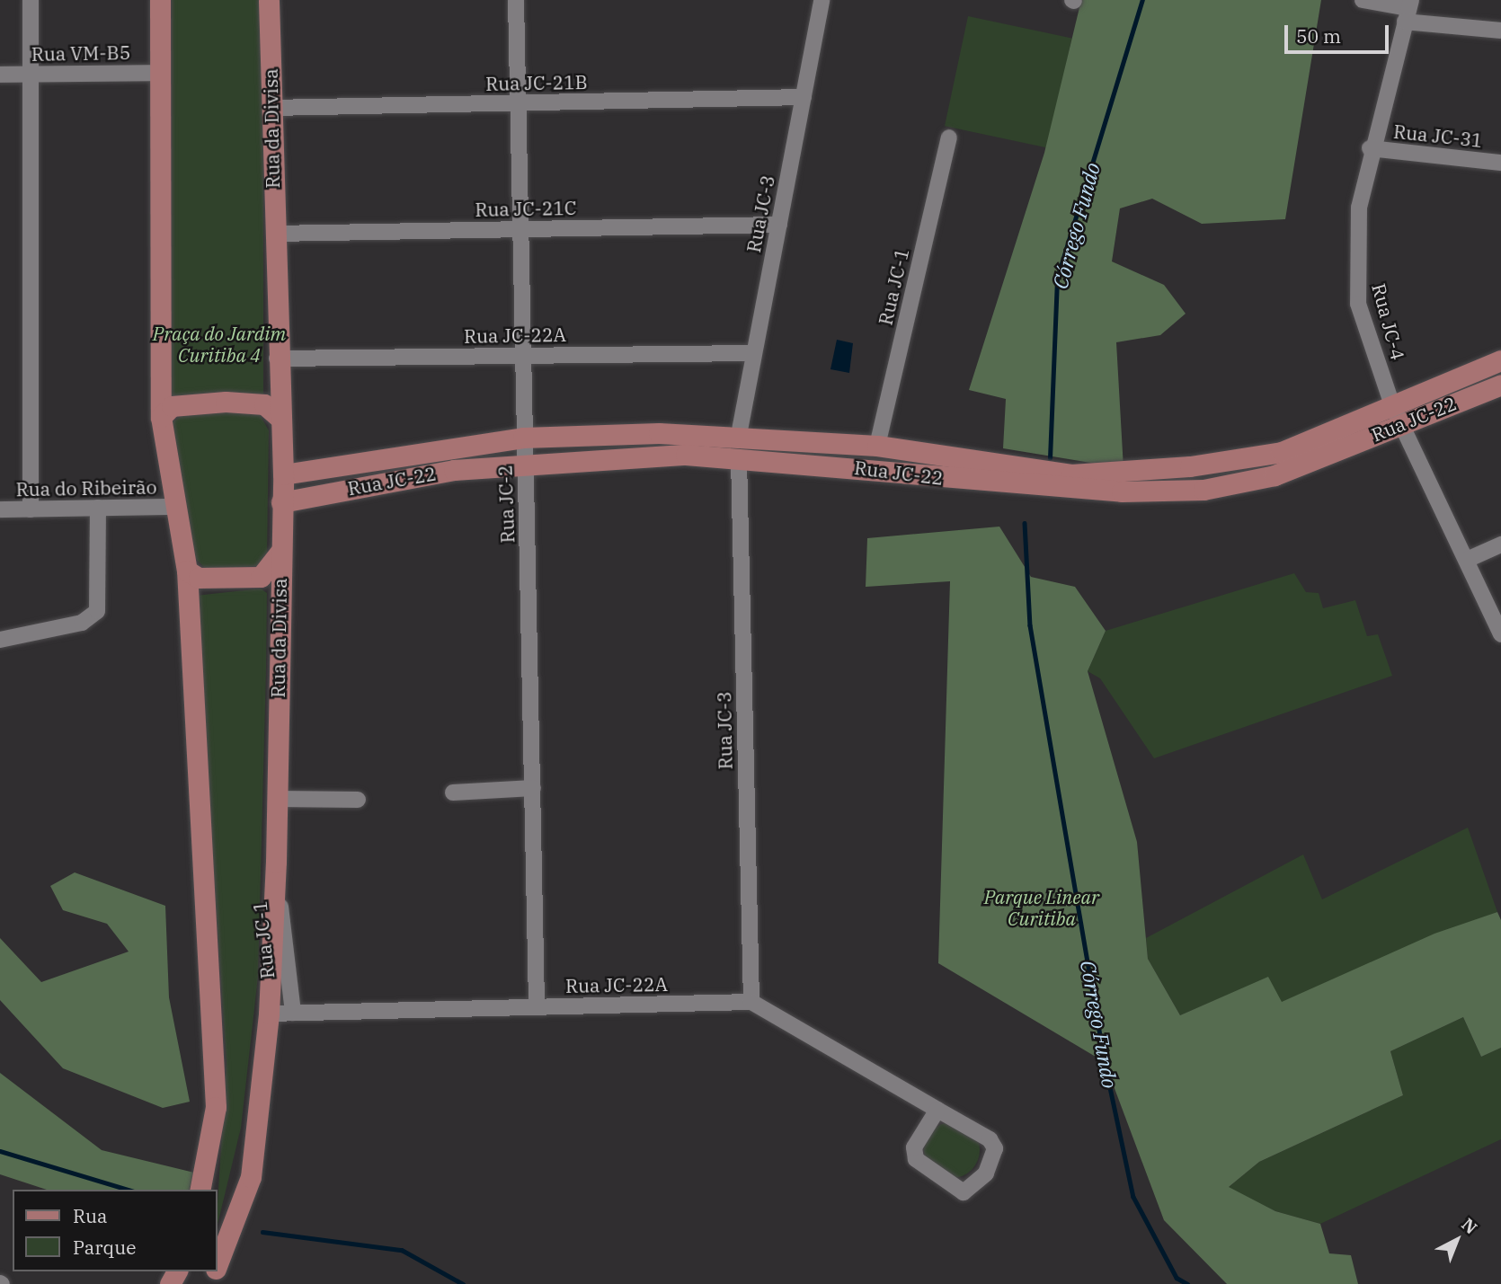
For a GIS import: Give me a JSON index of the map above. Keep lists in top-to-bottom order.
{
  "streets": {
    "main road": ["Rua da Divisa", "Rua JC-22"],
    "street": [
      "Rua VM-B5",
      "Rua JC-21B",
      "Rua JC-31",
      "Rua JC-21C",
      "Rua JC-3",
      "Rua JC-1",
      "Rua JC-4",
      "Rua JC-22A",
      "Rua do Ribeirão",
      "Rua JC-2"
    ]
  },
  "crossings": [
    ["Rua JC-21B", "Rua da Divisa"],
    ["Rua JC-21B", "Rua JC-3"],
    ["Rua JC-21B", "Rua JC-2"],
    ["Rua da Divisa", "Rua JC-21C"],
    ["Rua da Divisa", "Rua JC-1"],
    ["Rua da Divisa", "Rua JC-22A"],
    ["Rua da Divisa", "Rua JC-22"],
    ["Rua JC-31", "Rua JC-4"],
    ["Rua JC-21C", "Rua JC-3"],
    ["Rua JC-21C", "Rua JC-2"],
    ["Rua JC-3", "Rua JC-22A"],
    ["Rua JC-3", "Rua JC-22"],
    ["Rua JC-1", "Rua JC-22A"],
    ["Rua JC-1", "Rua JC-22"],
    ["Rua JC-4", "Rua JC-22"],
    ["Rua JC-22A", "Rua JC-2"],
    ["Rua JC-22", "Rua JC-2"]
  ],
  "water": ["Córrego Fundo"],
  "parks": ["Praça do Jardim Curitiba 4", "Parque Linear Curitiba"],
  "legend": ["Rua", "Parque"],
  "scale_bar": "50 m",
  "north": "top right"
}
